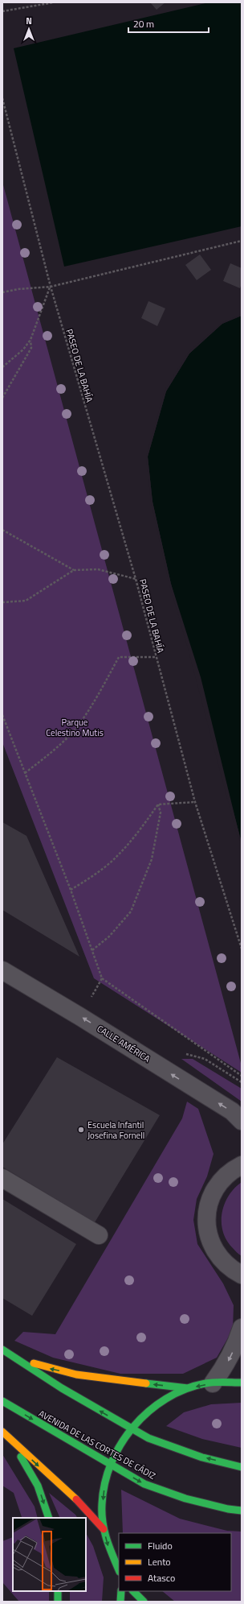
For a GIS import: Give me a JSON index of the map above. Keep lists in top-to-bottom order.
{
  "streets": {
    "main road": ["AVENIDA DE LAS CORTES DE CÁDIZ"],
    "street": ["CALLE AMÉRICA"],
    "path": ["PASEO DE LA BAHÍA"]
  },
  "one_way": ["CALLE AMÉRICA"],
  "parks": ["Parque Celestino Mutis"],
  "places": ["Escuela Infantil Josefina Fornell"],
  "legend": ["Fluido", "Lento", "Atasco"],
  "scale_bar": "20 m",
  "north": "top"
}
